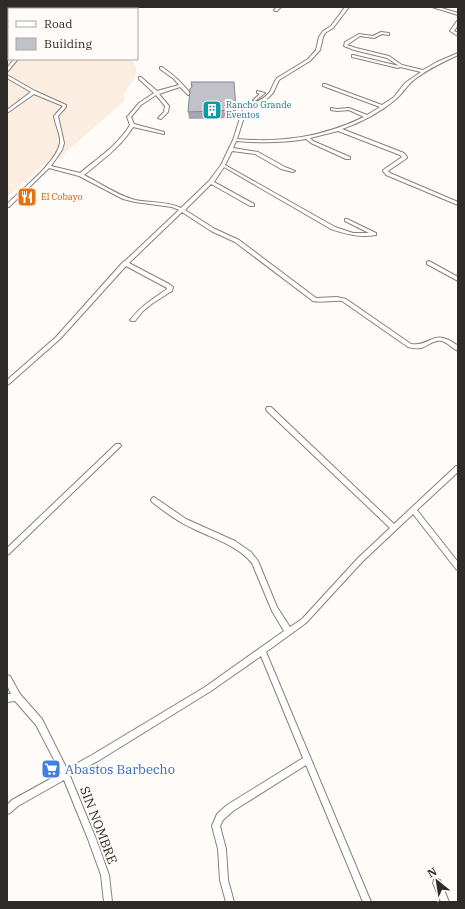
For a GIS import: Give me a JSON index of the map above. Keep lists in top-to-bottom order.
{
  "streets": {
    "street": ["SIN NOMBRE"]
  },
  "places": {
    "building": ["Rancho Grande Eventos"],
    "restaurant": ["El Cobayo"],
    "supermarket": ["Abastos Barbecho"]
  },
  "legend": ["Road", "Building"],
  "north": "top left"
}
